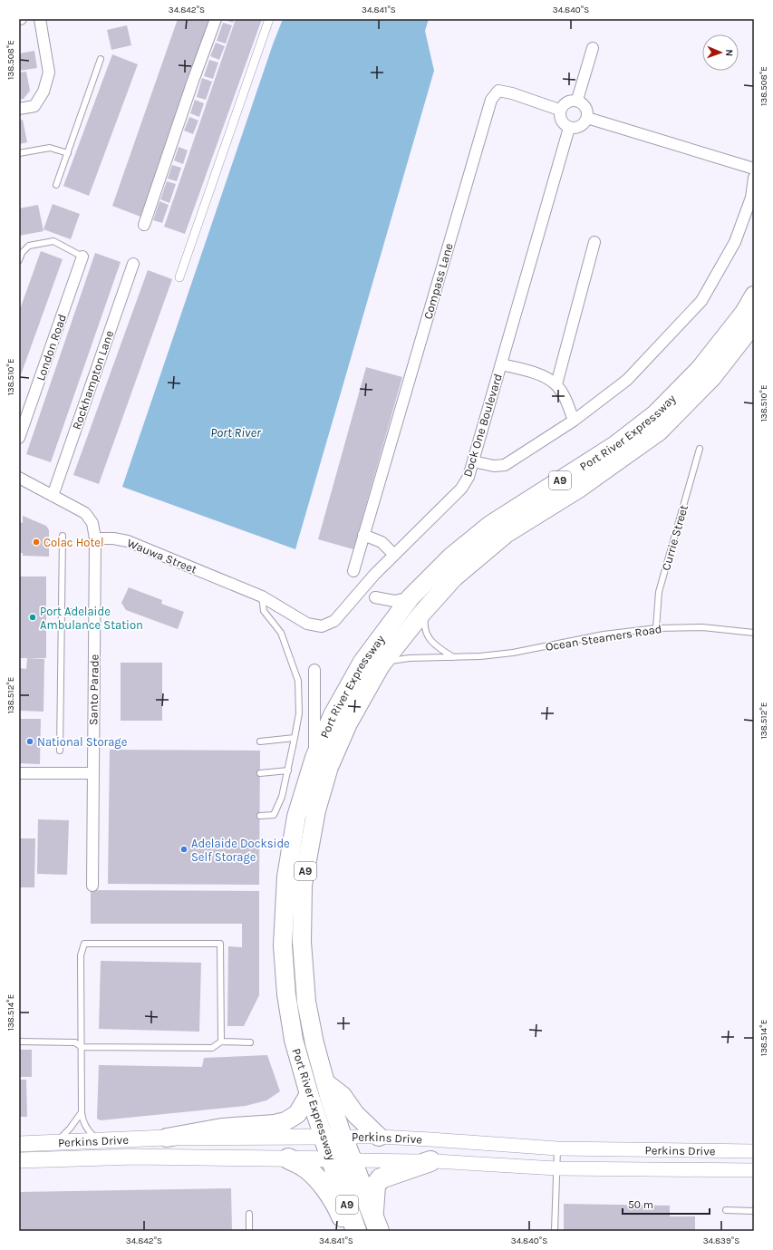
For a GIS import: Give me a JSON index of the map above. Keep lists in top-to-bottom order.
{
  "streets": {
    "highway": ["Port River Expressway", "A9"],
    "main road": ["Perkins Drive"],
    "street": [
      "Compass Lane",
      "London Road",
      "Rockhampton Lane",
      "Dock One Boulevard",
      "Wauwa Street",
      "Santo Parade"
    ],
    "lane": ["Currie Street", "Ocean Steamers Road"]
  },
  "crossings": [
    ["Compass Lane", "Dock One Boulevard"],
    ["Dock One Boulevard", "Wauwa Street"],
    ["Port River Expressway", "Ocean Steamers Road"],
    ["Port River Expressway", "Perkins Drive"],
    ["Currie Street", "Ocean Steamers Road"],
    ["Wauwa Street", "Santo Parade"]
  ],
  "water": ["Port River"],
  "places": [
    "Colac Hotel",
    "Port Adelaide Ambulance Station",
    "National Storage",
    "Adelaide Dockside Self Storage"
  ],
  "scale_bar": "50 m",
  "north": "right",
  "coordinates": [
    "34.842°S",
    "34.841°S",
    "34.840°S",
    "138.508°E",
    "138.510°E",
    "138.512°E",
    "138.514°E",
    "34.839°S"
  ]
}
